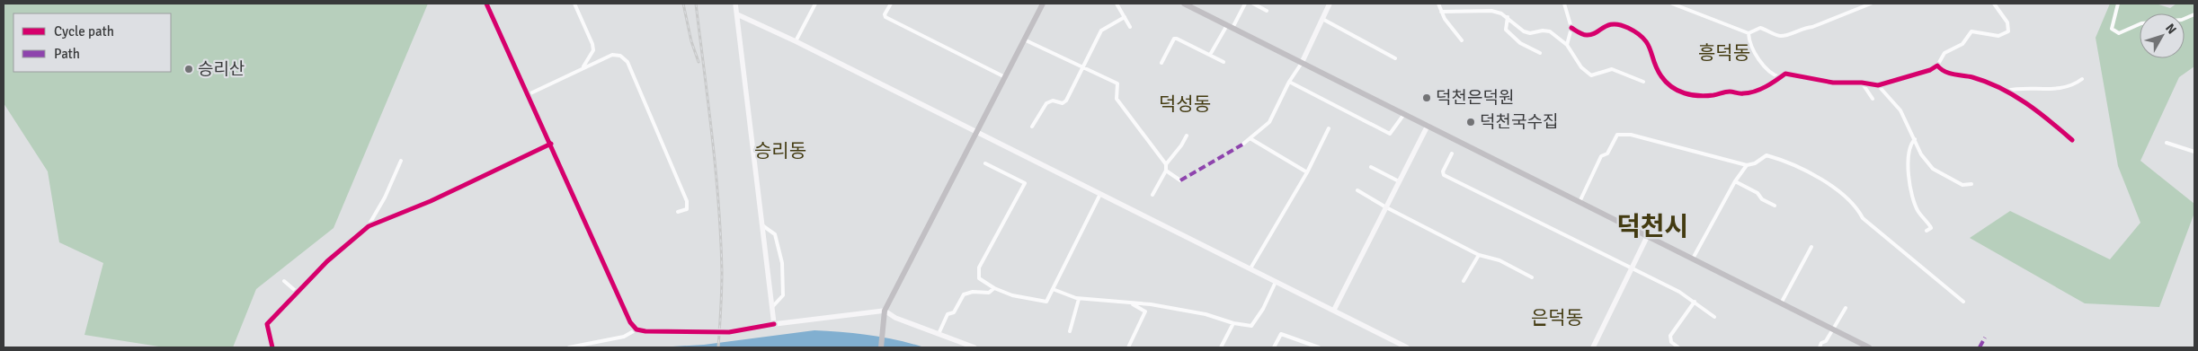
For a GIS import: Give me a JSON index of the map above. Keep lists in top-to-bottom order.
{
  "districts": [
    "흥덕동",
    "덕성동",
    "승리동",
    "덕천시",
    "은덕동"
  ],
  "places": ["승리산", "덕천은덕원", "덕천국수집"],
  "legend": ["Cycle path", "Path"],
  "north": "top right"
}
